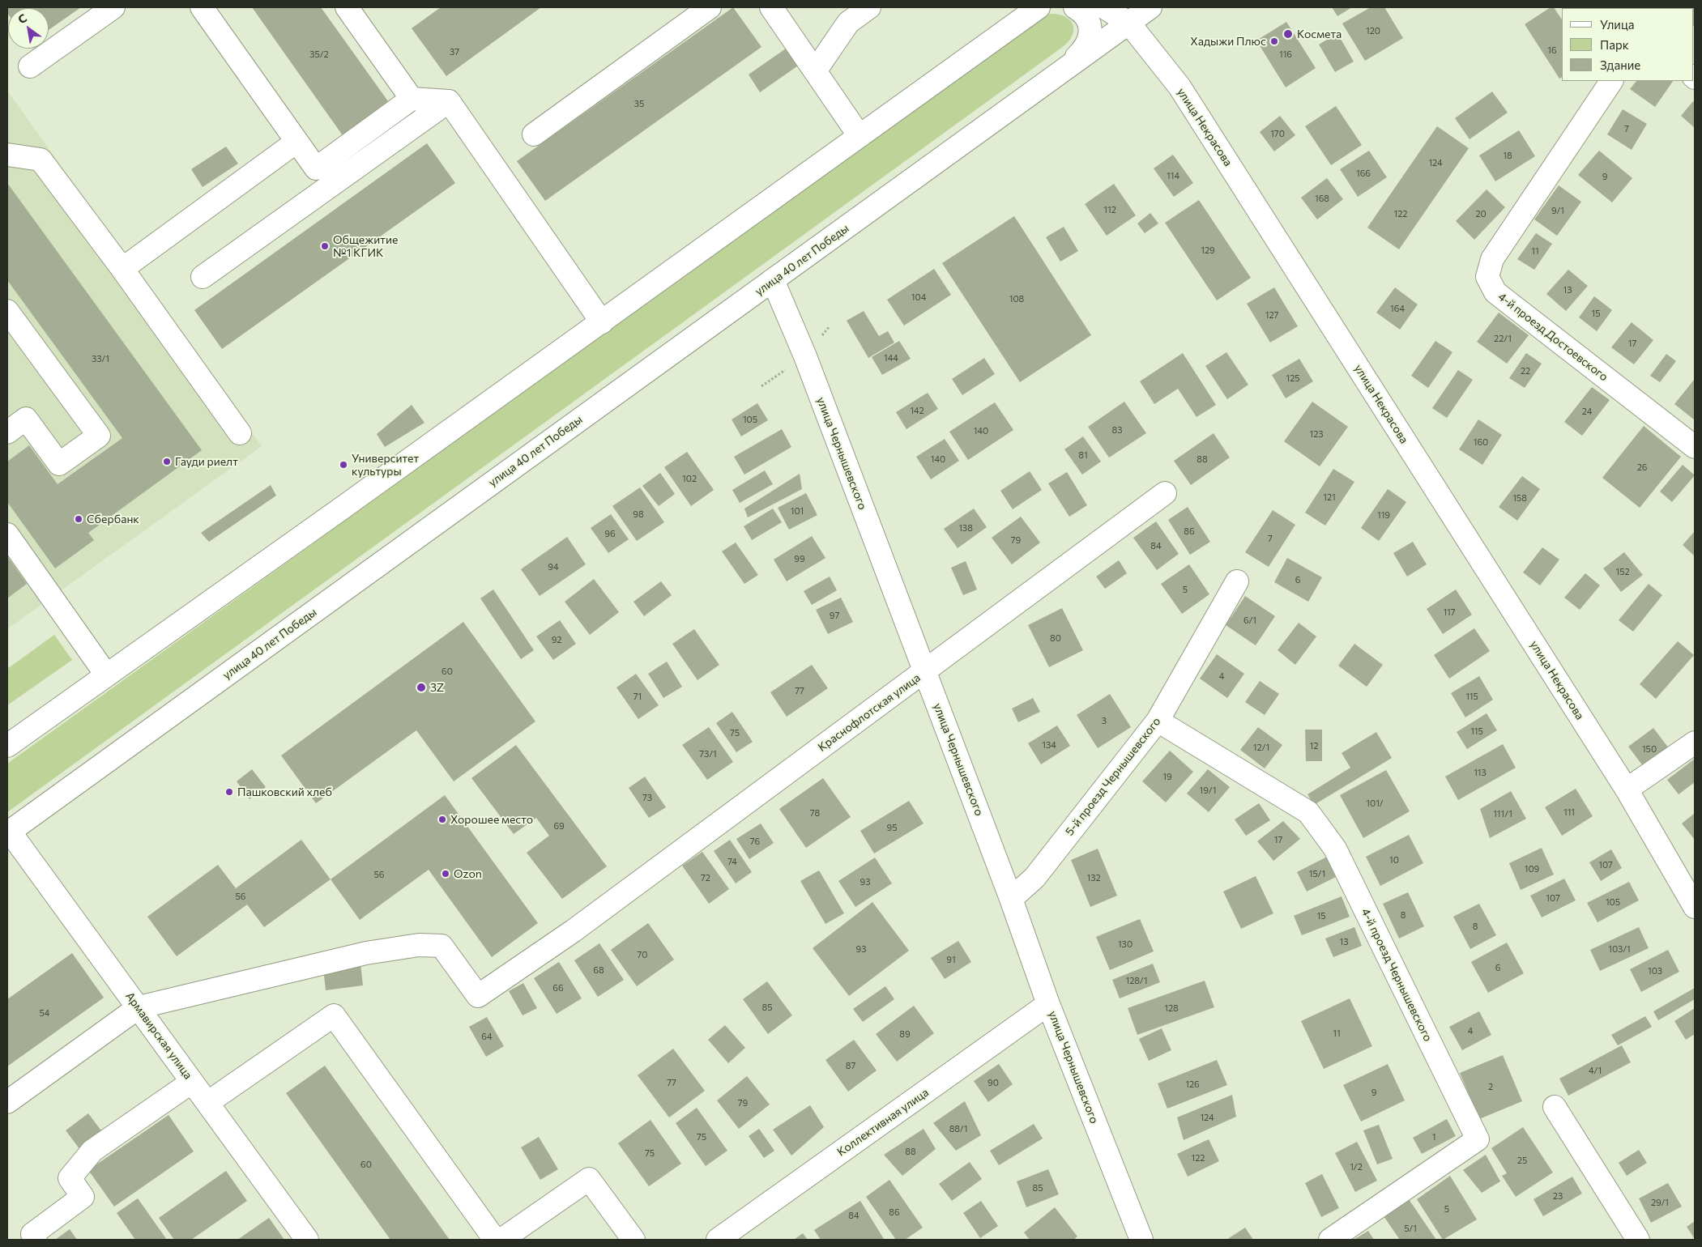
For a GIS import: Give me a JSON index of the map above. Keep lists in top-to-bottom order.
{
  "streets": {
    "street": [
      "улица Некрасова",
      "улица 40 лет Победы",
      "4-й проезд Достоевского",
      "улица Чернышевского",
      "Краснофлотская улица",
      "5-й проезд Чернышевского",
      "4-й проезд Чернышевского",
      "Армавирская улица",
      "Коллективная улица"
    ]
  },
  "crossings": [
    ["улица Некрасова", "улица 40 лет Победы"],
    ["улица 40 лет Победы", "улица Чернышевского"],
    ["улица 40 лет Победы", "Армавирская улица"],
    ["улица Чернышевского", "Краснофлотская улица"],
    ["улица Чернышевского", "5-й проезд Чернышевского"],
    ["улица Чернышевского", "Коллективная улица"],
    ["Краснофлотская улица", "Армавирская улица"],
    ["5-й проезд Чернышевского", "4-й проезд Чернышевского"]
  ],
  "places": [
    "Космета",
    "Хадыжи Плюс",
    "Общежитие №1 КГИК",
    "Гауди риелт",
    "Университет культуры",
    "Сбербанк",
    "3Z",
    "Пашковский хлеб",
    "Хорошее место",
    "Ozon"
  ],
  "house_numbers": [
    "120",
    "16",
    "37",
    "35/2",
    "116",
    "35",
    "7",
    "170",
    "18",
    "124",
    "166",
    "114",
    "9",
    "168",
    "112",
    "9/1",
    "122",
    "20",
    "129",
    "11",
    "13",
    "104",
    "108",
    "164",
    "15",
    "127",
    "22/1",
    "17",
    "144",
    "33/1",
    "22",
    "125",
    "142",
    "24",
    "105",
    "83",
    "140",
    "123",
    "160",
    "81",
    "140",
    "88",
    "26",
    "102",
    "121",
    "158",
    "101",
    "98",
    "119",
    "138",
    "86",
    "96",
    "7",
    "79",
    "84",
    "99",
    "94",
    "152",
    "6",
    "5",
    "117",
    "97",
    "6/1",
    "80",
    "92",
    "60",
    "4",
    "77",
    "71",
    "115",
    "3",
    "115",
    "75",
    "134",
    "12",
    "12/1",
    "150",
    "73/1",
    "113",
    "19",
    "19/1",
    "73",
    "101/",
    "111",
    "78",
    "111/1",
    "69",
    "95",
    "17",
    "76",
    "10",
    "74",
    "107",
    "109",
    "15/1",
    "56",
    "72",
    "132",
    "93",
    "56",
    "107",
    "105",
    "8",
    "15",
    "8",
    "13",
    "130",
    "93",
    "103/1",
    "70",
    "91",
    "6",
    "68",
    "103",
    "128/1",
    "66",
    "85",
    "128",
    "54",
    "4",
    "11",
    "89",
    "64",
    "87",
    "4/1",
    "77",
    "90",
    "126",
    "2",
    "9",
    "79",
    "124",
    "88/1",
    "75",
    "1",
    "88",
    "75",
    "122",
    "25",
    "60",
    "1/2",
    "85",
    "23",
    "29/1",
    "5",
    "86",
    "84",
    "5/1"
  ],
  "legend": ["Улица", "Парк", "Здание"],
  "north": "top left"
}
